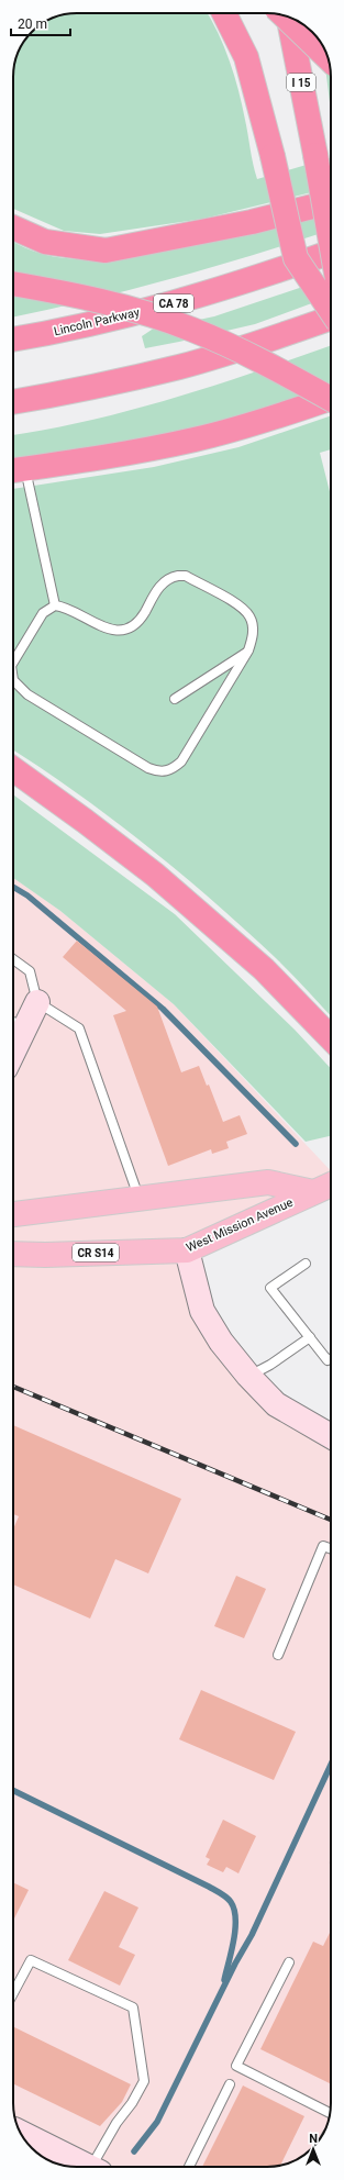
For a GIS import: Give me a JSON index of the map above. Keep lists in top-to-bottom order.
{
  "streets": {
    "highway": ["I 15", "CA 78", "Lincoln Parkway"],
    "main road": ["West Mission Avenue", "CR S14"]
  },
  "scale_bar": "20 m",
  "north": "top"
}
